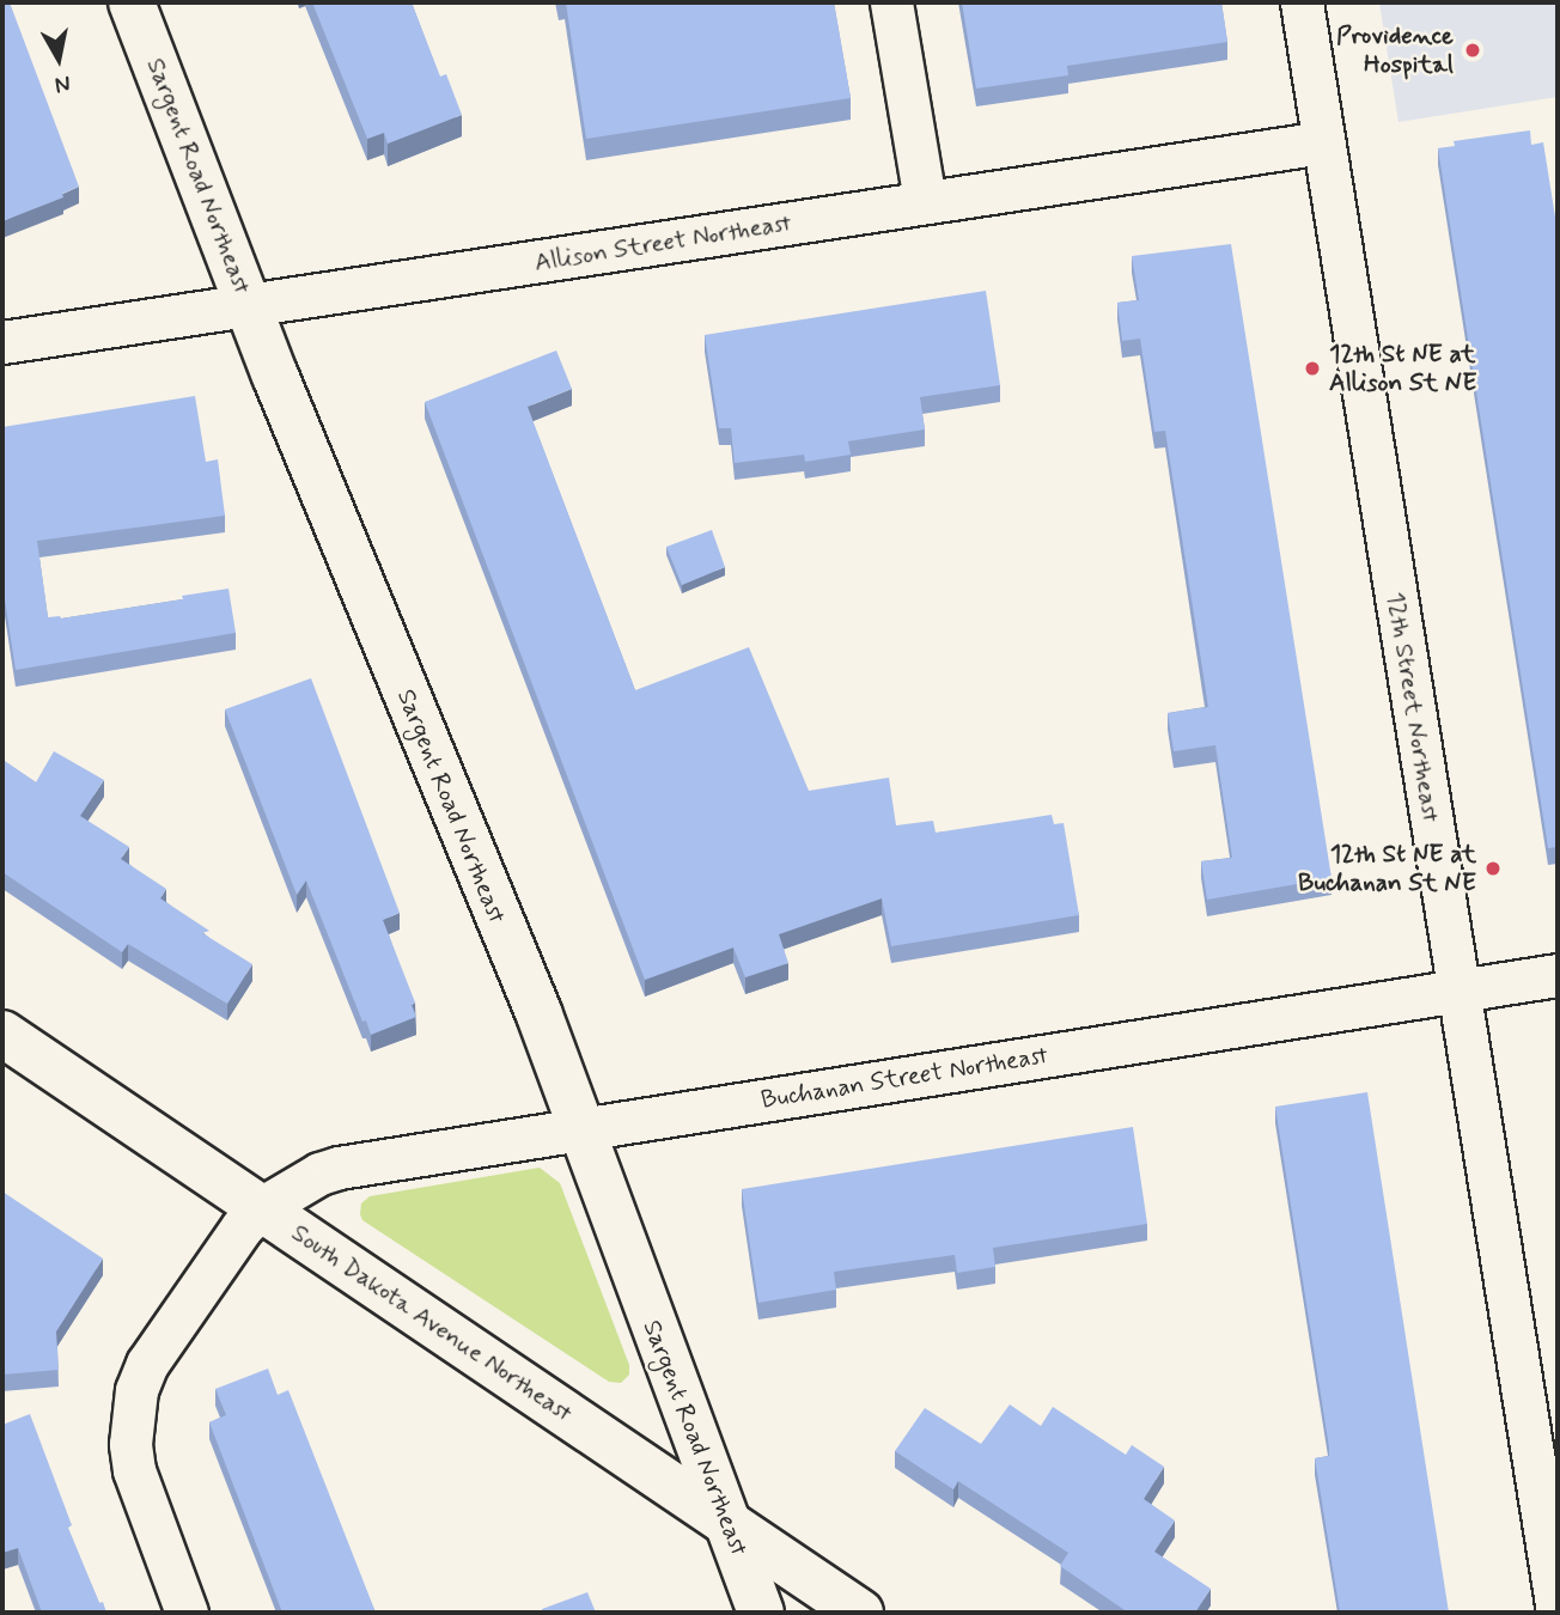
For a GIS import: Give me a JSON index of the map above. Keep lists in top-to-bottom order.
{
  "streets": {
    "main road": ["Sargent Road Northeast", "South Dakota Avenue Northeast"],
    "street": ["Allison Street Northeast", "12th Street Northeast", "Buchanan Street Northeast"]
  },
  "crossings": [
    ["Sargent Road Northeast", "Allison Street Northeast"],
    ["Sargent Road Northeast", "Buchanan Street Northeast"],
    ["Sargent Road Northeast", "South Dakota Avenue Northeast"],
    ["Allison Street Northeast", "12th Street Northeast"],
    ["12th Street Northeast", "Buchanan Street Northeast"],
    ["Buchanan Street Northeast", "South Dakota Avenue Northeast"]
  ],
  "places": ["Providence Hospital", "12th St NE at Allison St NE", "12th St NE at Buchanan St NE"],
  "north": "bottom"
}
